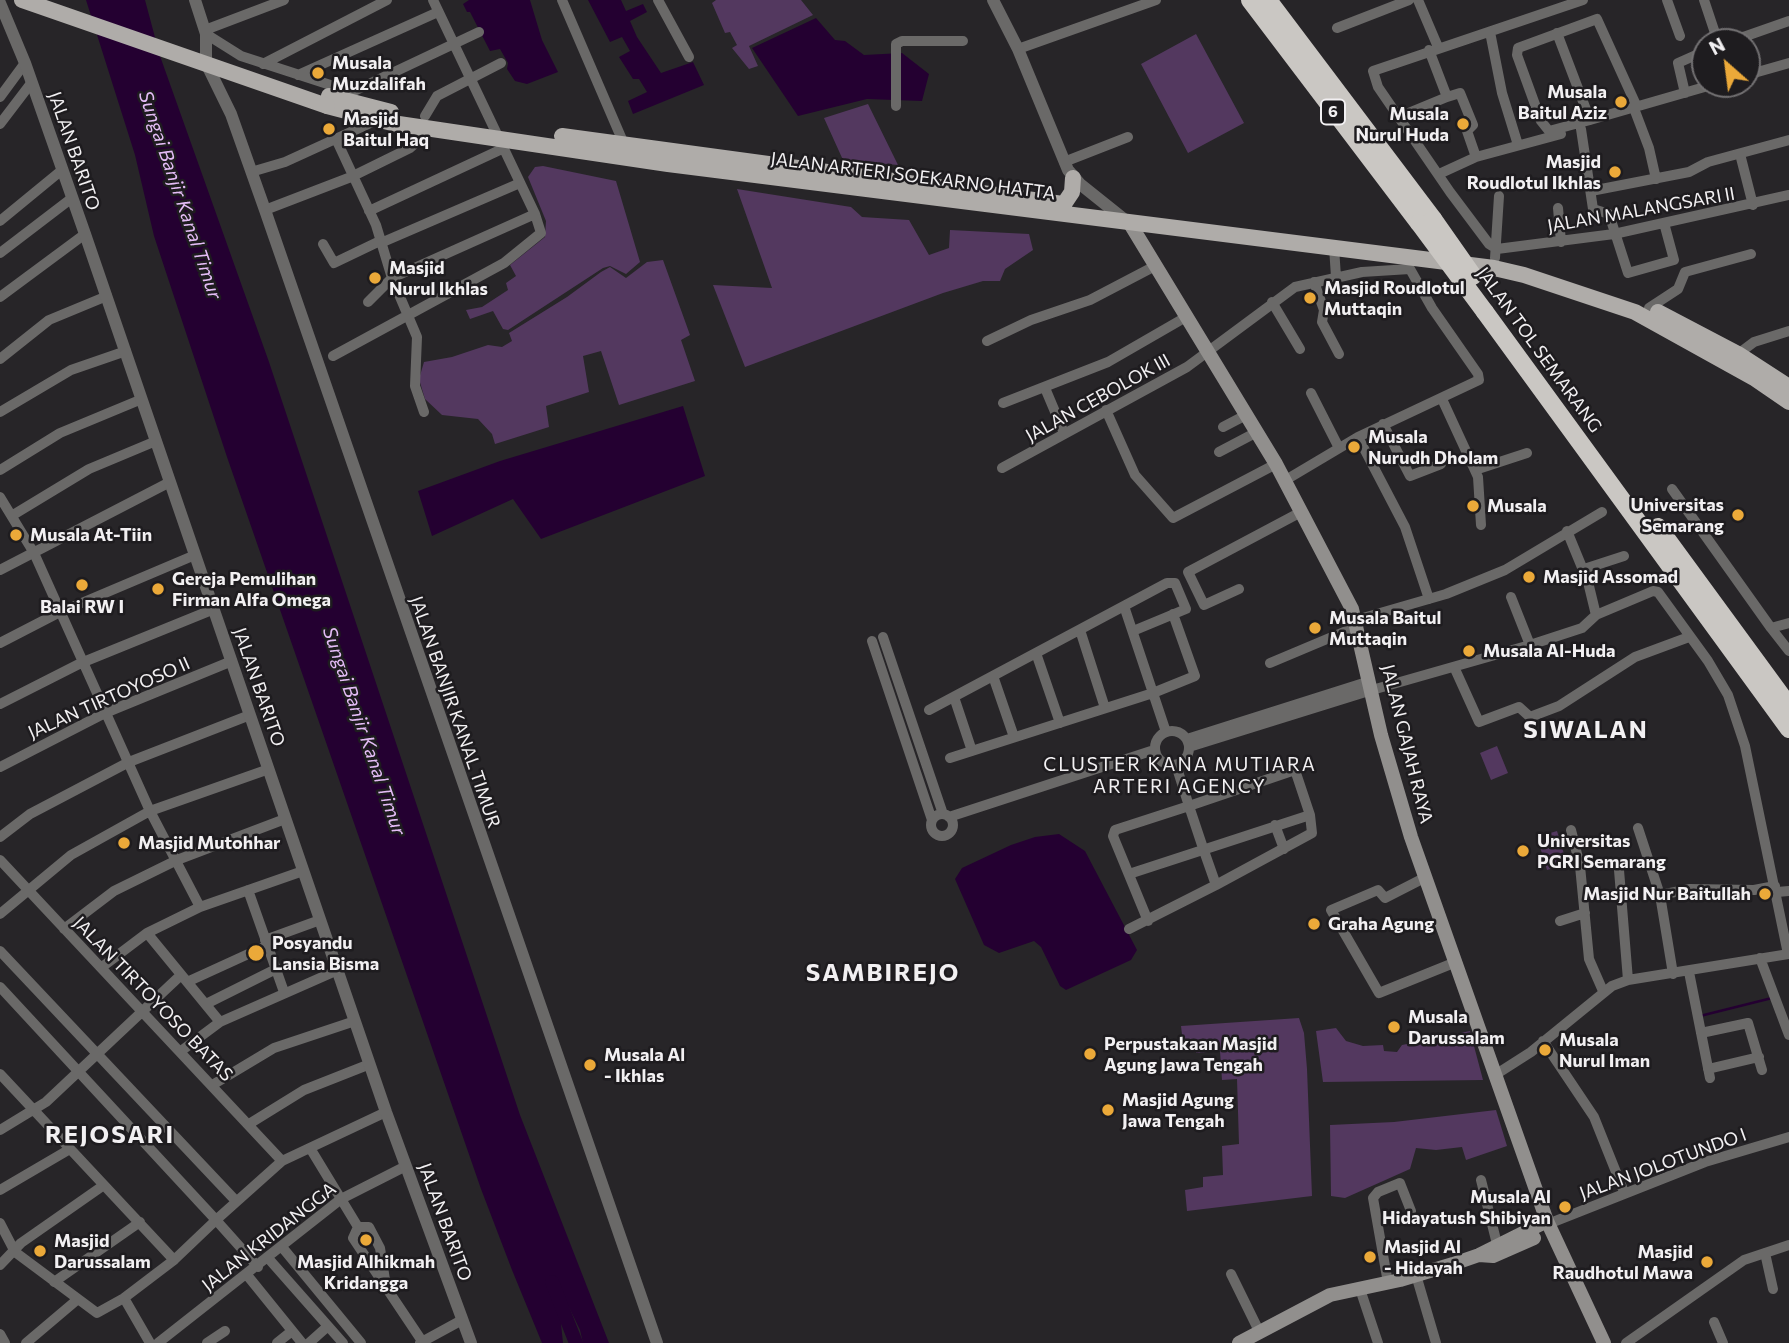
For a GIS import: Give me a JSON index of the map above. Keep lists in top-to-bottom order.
{
  "streets": {
    "highway": ["6", "JALAN TOL SEMARANG"],
    "main road": ["JALAN ARTERI SOEKARNO HATTA", "JALAN GAJAH RAYA"],
    "street": [
      "JALAN BARITO",
      "JALAN MALANGSARI II",
      "JALAN CEBOLOK III",
      "JALAN TIRTOYOSO II",
      "JALAN BANJIR KANAL TIMUR",
      "JALAN TIRTOYOSO BATAS",
      "JALAN JOLOTUNDO I",
      "JALAN KRIDANGGA"
    ]
  },
  "crossings": [
    ["JALAN BARITO", "JALAN TIRTOYOSO II"],
    ["JALAN BARITO", "JALAN KRIDANGGA"],
    ["JALAN ARTERI SOEKARNO HATTA", "JALAN MALANGSARI II"],
    ["JALAN ARTERI SOEKARNO HATTA", "JALAN GAJAH RAYA"],
    ["JALAN CEBOLOK III", "JALAN GAJAH RAYA"],
    ["JALAN GAJAH RAYA", "JALAN JOLOTUNDO I"]
  ],
  "districts": [
    "SIWALAN",
    "CLUSTER KANA MUTIARA ARTERI AGENCY",
    "SAMBIREJO",
    "REJOSARI"
  ],
  "water": ["Sungai Banjir Kanal Timur"],
  "places": [
    "Musala Muzdalifah",
    "Musala Baitul Aziz",
    "Musala Nurul Huda",
    "Masjid Baitul Haq",
    "Masjid Roudlotul Ikhlas",
    "Masjid Nurul Ikhlas",
    "Masjid Roudlotul Muttaqin",
    "Musala Nurudh Dholam",
    "Musala",
    "Universitas Semarang",
    "Musala At-Tiin",
    "Masjid Assomad",
    "Balai RW I",
    "Gereja Pemulihan Firman Alfa Omega",
    "Musala Baitul Muttaqin",
    "Musala Al-Huda",
    "Masjid Mutohhar",
    "Universitas PGRI Semarang",
    "Masjid Nur Baitullah",
    "Graha Agung",
    "Posyandu Lansia Bisma",
    "Musala Darussalam",
    "Musala Nurul Iman",
    "Perpustakaan Masjid Agung Jawa Tengah",
    "Musala Al - Ikhlas",
    "Masjid Agung Jawa Tengah",
    "Musala Al Hidayatush Shibiyan",
    "Masjid Alhikmah Kridangga",
    "Masjid Darussalam",
    "Masjid Al - Hidayah",
    "Masjid Raudhotul Mawa"
  ],
  "north": "top left"
}
